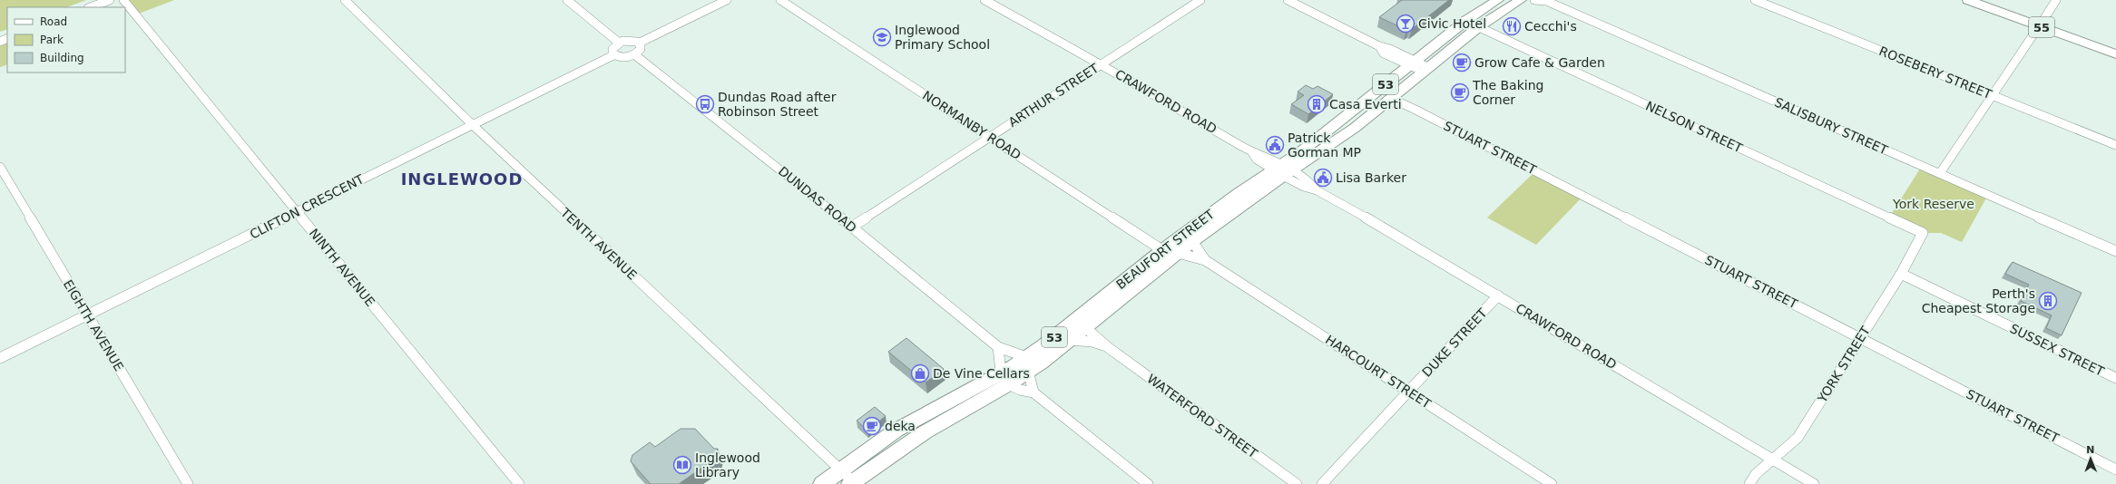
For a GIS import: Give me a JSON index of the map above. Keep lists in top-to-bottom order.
{
  "streets": {
    "main road": ["55", "53", "BEAUFORT STREET"],
    "street": [
      "ROSEBERY STREET",
      "ARTHUR STREET",
      "CRAWFORD ROAD",
      "NORMANBY ROAD",
      "SALISBURY STREET",
      "NELSON STREET",
      "STUART STREET",
      "DUNDAS ROAD",
      "CLIFTON CRESCENT",
      "TENTH AVENUE",
      "NINTH AVENUE",
      "EIGHTH AVENUE",
      "DUKE STREET",
      "SUSSEX STREET",
      "YORK STREET",
      "HARCOURT STREET",
      "WATERFORD STREET"
    ]
  },
  "crossings": [
    ["ARTHUR STREET", "CRAWFORD ROAD"],
    ["ARTHUR STREET", "NORMANBY ROAD"],
    ["ARTHUR STREET", "DUNDAS ROAD"],
    ["CRAWFORD ROAD", "BEAUFORT STREET"],
    ["CRAWFORD ROAD", "DUKE STREET"],
    ["CRAWFORD ROAD", "YORK STREET"],
    ["NORMANBY ROAD", "BEAUFORT STREET"],
    ["NORMANBY ROAD", "HARCOURT STREET"],
    ["NELSON STREET", "BEAUFORT STREET"],
    ["NELSON STREET", "YORK STREET"],
    ["STUART STREET", "BEAUFORT STREET"],
    ["STUART STREET", "YORK STREET"],
    ["DUNDAS ROAD", "BEAUFORT STREET"],
    ["CLIFTON CRESCENT", "TENTH AVENUE"],
    ["CLIFTON CRESCENT", "NINTH AVENUE"],
    ["CLIFTON CRESCENT", "EIGHTH AVENUE"],
    ["TENTH AVENUE", "BEAUFORT STREET"],
    ["BEAUFORT STREET", "HARCOURT STREET"],
    ["BEAUFORT STREET", "WATERFORD STREET"],
    ["DUKE STREET", "HARCOURT STREET"],
    ["SUSSEX STREET", "YORK STREET"]
  ],
  "districts": ["INGLEWOOD"],
  "parks": ["York Reserve"],
  "places": {
    "bar": ["Civic Hotel"],
    "restaurant": ["Cecchi's"],
    "school or university": ["Inglewood Primary School"],
    "cafe": ["Grow Cafe & Garden", "The Baking Corner", "deka"],
    "bus stop": ["Dundas Road after Robinson Street"],
    "building": ["Casa Everti", "Perth's Cheapest Storage"],
    "public building": ["Patrick Gorman MP", "Lisa Barker"],
    "shop": ["De Vine Cellars"],
    "library": ["Inglewood Library"]
  },
  "legend": ["Road", "Park", "Building"],
  "north": "top"
}
